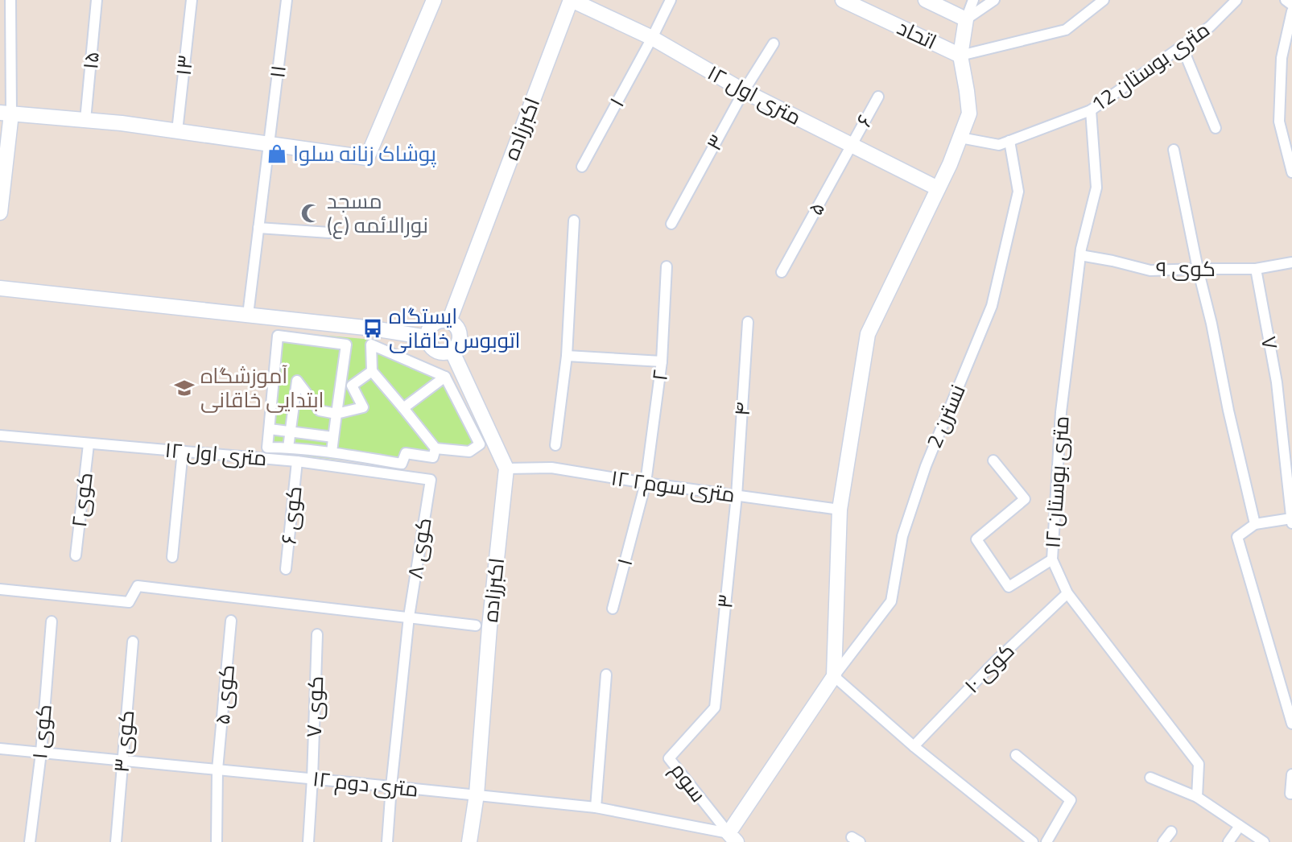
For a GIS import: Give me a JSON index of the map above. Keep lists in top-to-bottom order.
{
  "streets": {
    "street": [
      "اتحاد",
      "۱۵",
      "۱۳",
      "12 متری بوستان",
      "۱۱",
      "۱۲ متری اول",
      "۱",
      "۶",
      "اکبرزاده",
      "۳",
      "۵",
      "کوی ۹",
      "۷",
      "۲",
      "۴",
      "نسترن 2",
      "۱۲ متری بوستان",
      "۱۲ متری سوم۲",
      "کوی۲",
      "کوی ۶",
      "کوی ۸",
      "کوی ۱۰",
      "کوی ۵",
      "کوی ۷",
      "کوی ۱",
      "کوی ۳",
      "سوم",
      "۱۲ متری دوم"
    ]
  },
  "crossings": [
    ["12 متری بوستان", "نسترن 2"],
    ["12 متری بوستان", "۱۲ متری بوستان"],
    ["۱۲ متری اول", "۱"],
    ["۱۲ متری اول", "۶"],
    ["۱۲ متری اول", "اکبرزاده"],
    ["۱۲ متری اول", "۳"],
    ["۱۲ متری اول", "۵"],
    ["۱۲ متری اول", "کوی۲"],
    ["۱۲ متری اول", "کوی ۶"],
    ["۱۲ متری اول", "کوی ۸"],
    ["۱", "۲"],
    ["۱", "۱۲ متری سوم۲"],
    ["۶", "۵"],
    ["اکبرزاده", "۱۲ متری سوم۲"],
    ["اکبرزاده", "۱۲ متری دوم"],
    ["۳", "۴"],
    ["۳", "۱۲ متری سوم۲"],
    ["۳", "سوم"],
    ["کوی ۹", "۷"],
    ["کوی ۹", "۱۲ متری بوستان"],
    ["۲", "۱۲ متری سوم۲"],
    ["۴", "۱۲ متری سوم۲"],
    ["۱۲ متری بوستان", "کوی ۱۰"],
    ["کوی ۸", "۱۲ متری دوم"],
    ["کوی ۵", "۱۲ متری دوم"],
    ["کوی ۷", "۱۲ متری دوم"],
    ["کوی ۱", "۱۲ متری دوم"],
    ["کوی ۳", "۱۲ متری دوم"],
    ["سوم", "۱۲ متری دوم"]
  ],
  "places": {
    "shop": ["پوشاک زنانه سلوا"],
    "mosque": ["مسجد نورالائمه (ع)"],
    "bus stop": ["ایستگاه اتوبوس خاقانی"],
    "school or university": ["آموزشگاه ابتدایی خاقانی"]
  }
}
